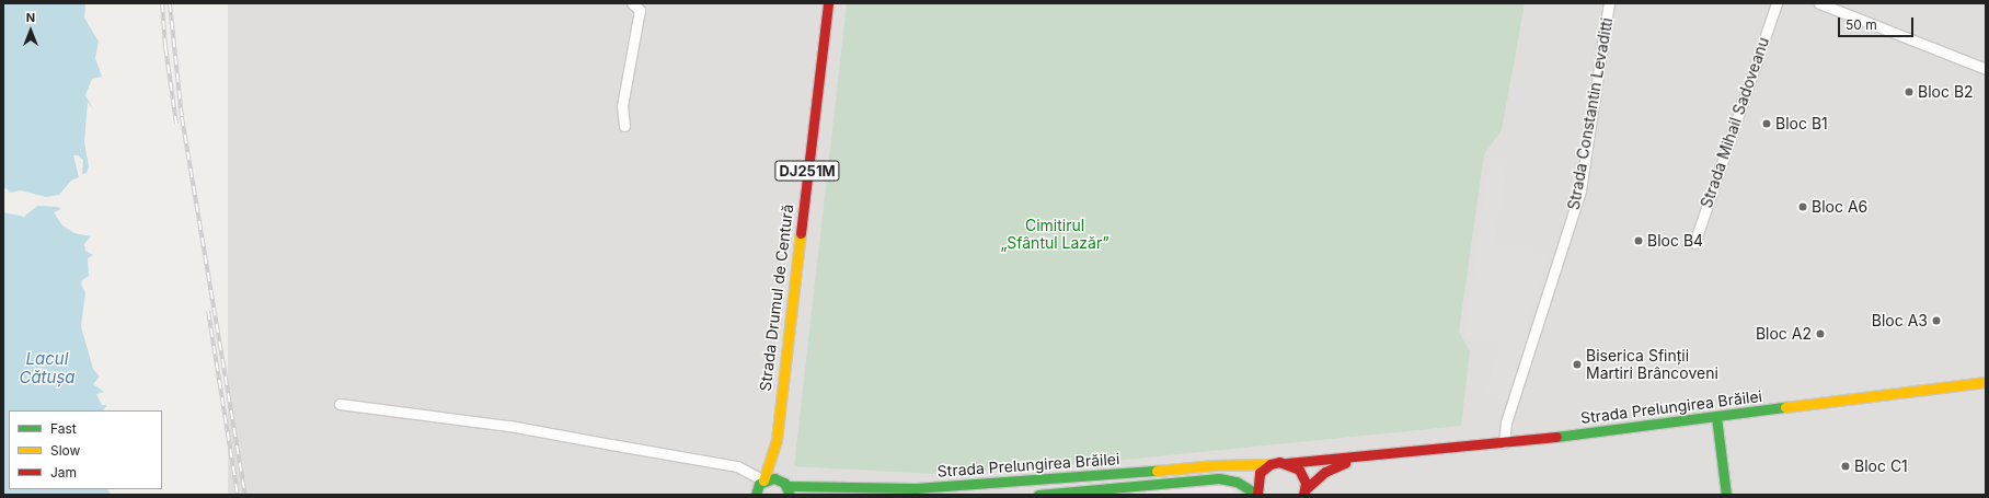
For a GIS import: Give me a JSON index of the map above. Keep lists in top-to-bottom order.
{
  "streets": {
    "main road": ["DJ251M", "Strada Drumul de Centură", "Strada Prelungirea Brăilei"],
    "street": ["Strada Constantin Levaditti", "Strada Mihail Sadoveanu"]
  },
  "crossings": [
    ["Strada Constantin Levaditti", "Strada Prelungirea Brăilei"]
  ],
  "water": ["Lacul Cătușa"],
  "parks": ["Cimitirul „Sfântul Lazăr”"],
  "places": [
    "Bloc B2",
    "Bloc B1",
    "Bloc A6",
    "Bloc B4",
    "Bloc A3",
    "Bloc A2",
    "Biserica Sfinții Martiri Brâncoveni",
    "Bloc C1"
  ],
  "legend": ["Fast", "Slow", "Jam"],
  "scale_bar": "50 m",
  "north": "top"
}
